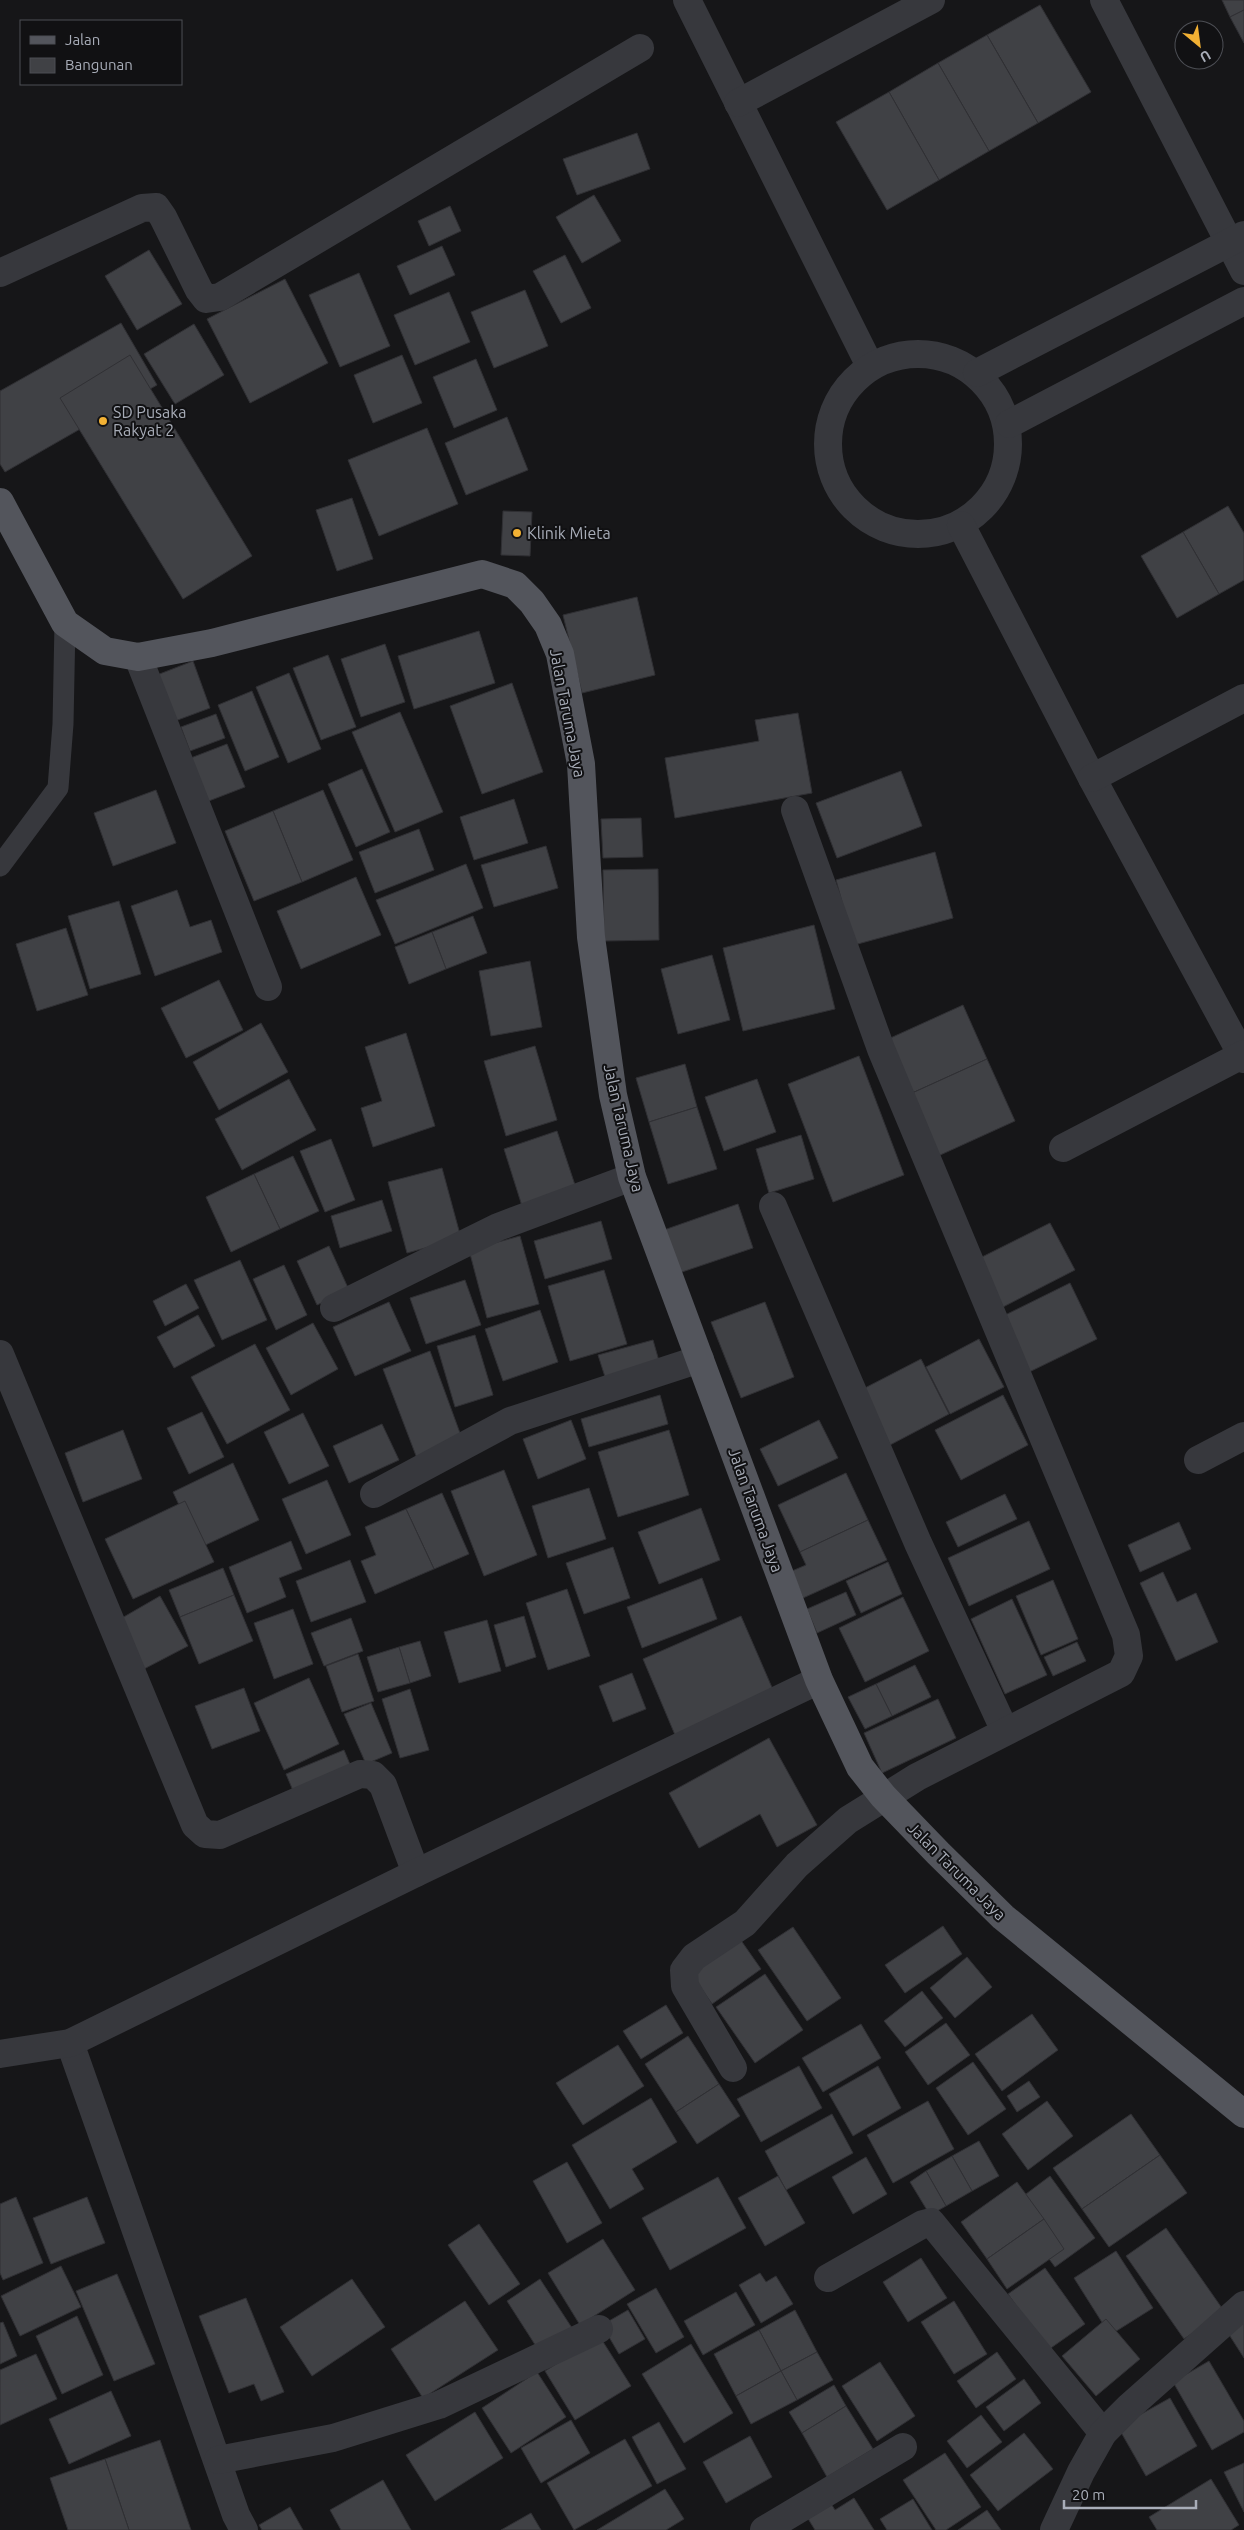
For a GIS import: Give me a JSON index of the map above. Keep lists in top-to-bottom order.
{
  "streets": {
    "main road": ["Jalan Taruma Jaya"]
  },
  "places": ["SD Pusaka Rakyat 2", "Klinik Mieta"],
  "legend": ["Jalan", "Bangunan"],
  "scale_bar": "20 m",
  "north": "bottom right"
}
